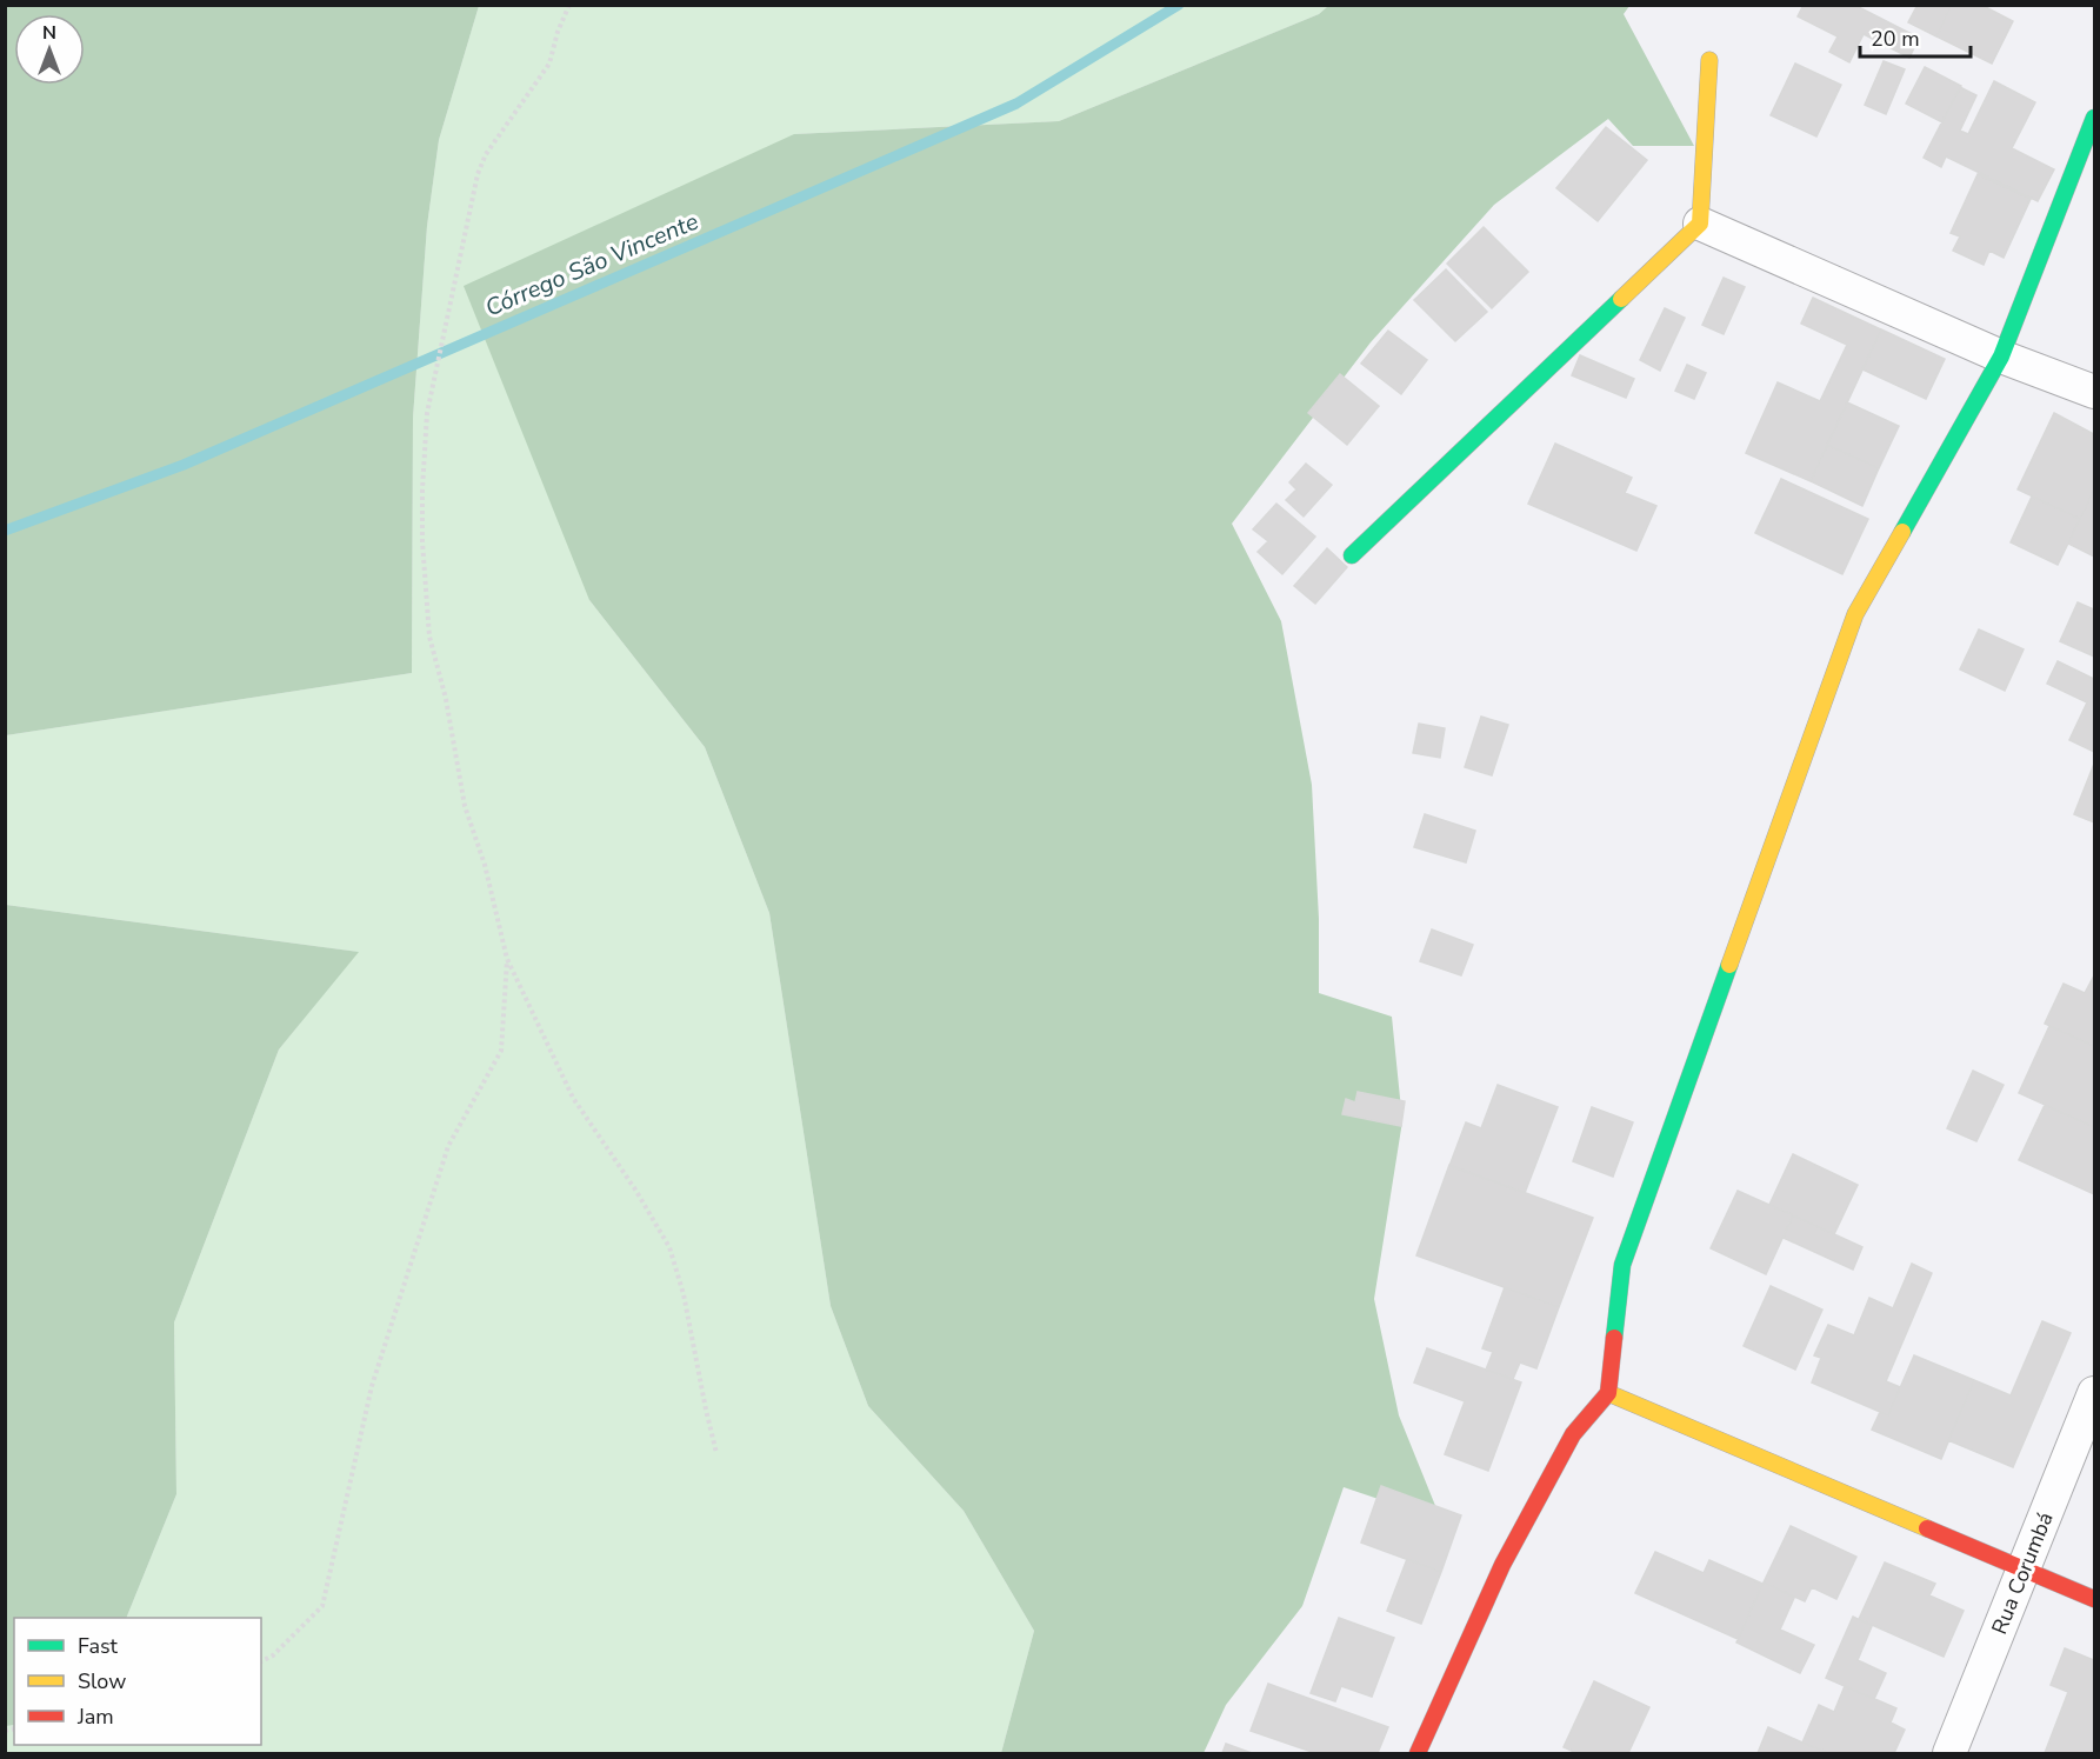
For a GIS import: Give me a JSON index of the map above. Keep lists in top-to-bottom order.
{
  "streets": {
    "street": ["Rua Corumbá"]
  },
  "water": ["Córrego São Vincente"],
  "legend": ["Fast", "Slow", "Jam"],
  "scale_bar": "20 m",
  "north": "top"
}
